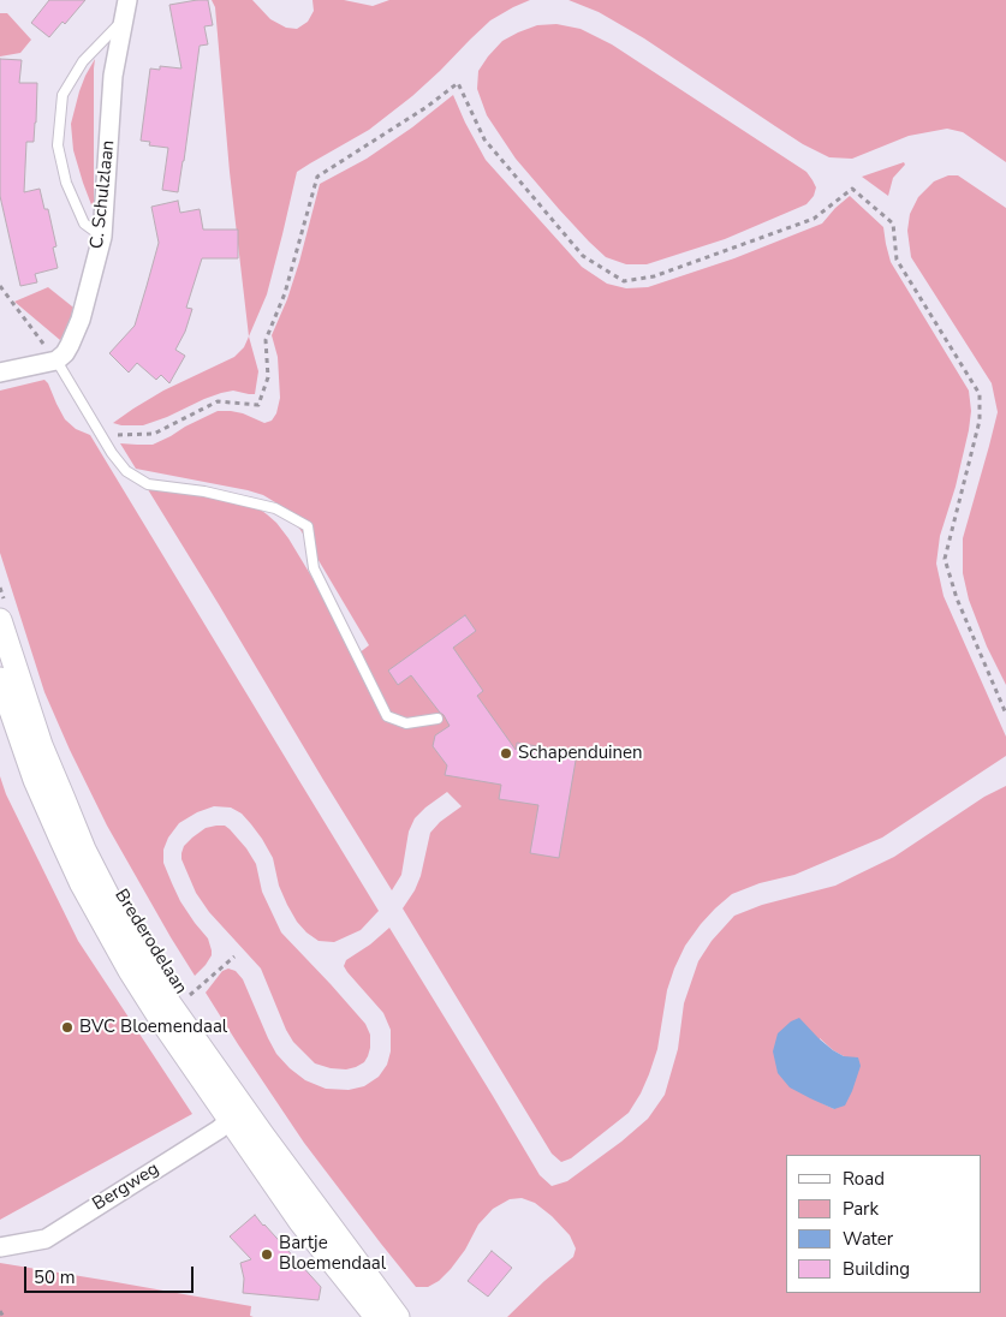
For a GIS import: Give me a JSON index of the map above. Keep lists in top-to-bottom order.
{
  "streets": {
    "street": ["C. Schulzlaan", "Brederodelaan", "Bergweg"]
  },
  "crossings": [
    ["Brederodelaan", "Bergweg"]
  ],
  "places": ["Schapenduinen", "BVC Bloemendaal", "Bartje Bloemendaal"],
  "legend": [
    "Road",
    "Park",
    "Water",
    "Building"
  ],
  "scale_bar": "50 m"
}
